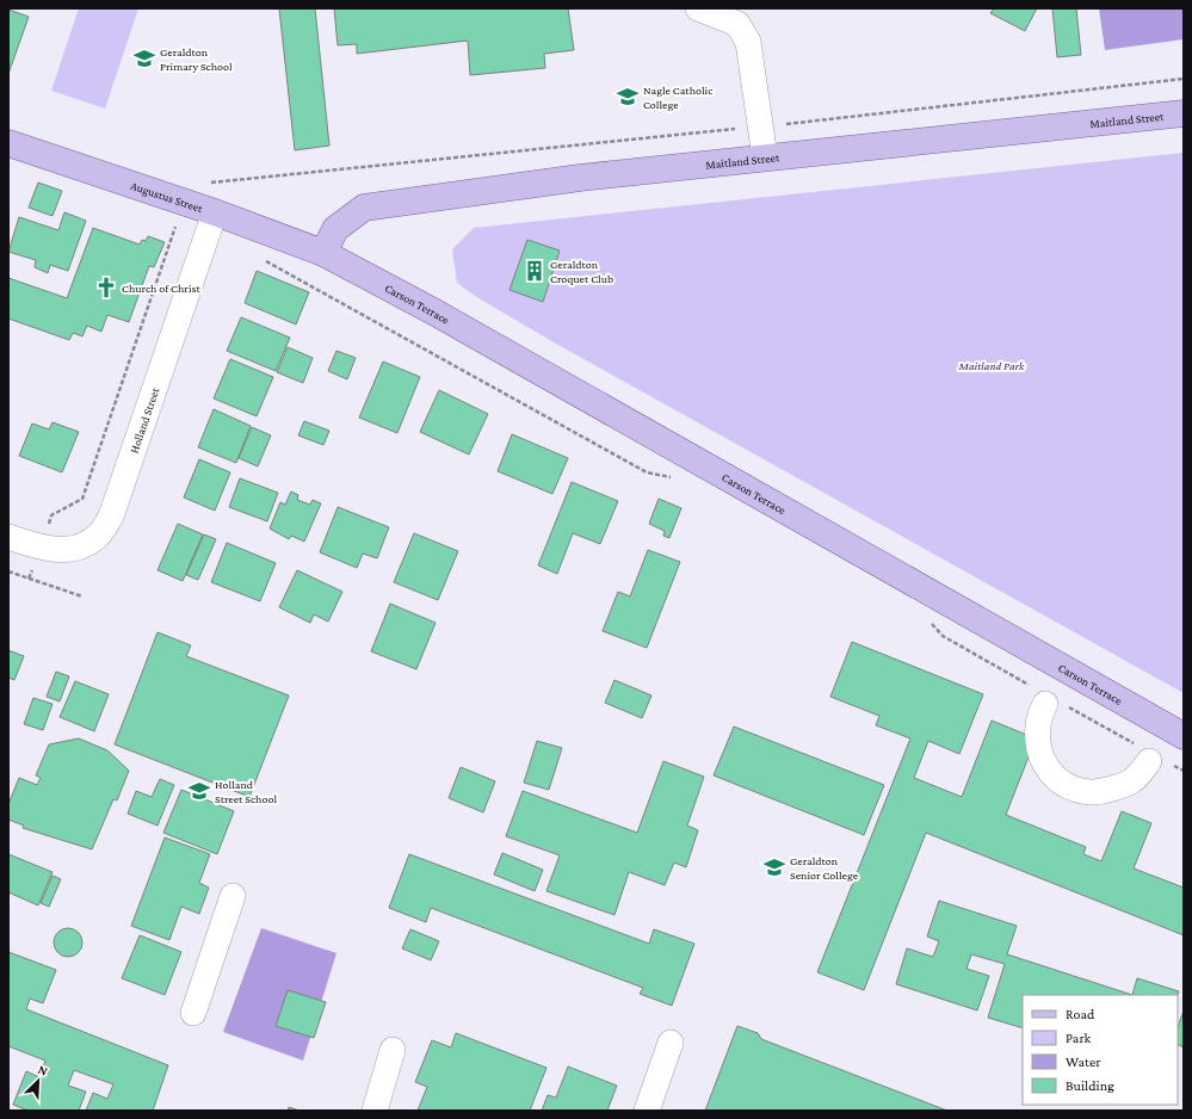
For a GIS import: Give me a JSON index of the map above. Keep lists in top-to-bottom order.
{
  "streets": {
    "main road": ["Maitland Street", "Augustus Street", "Carson Terrace"],
    "street": ["Holland Street"]
  },
  "crossings": [
    ["Maitland Street", "Augustus Street"],
    ["Maitland Street", "Carson Terrace"],
    ["Augustus Street", "Carson Terrace"],
    ["Augustus Street", "Holland Street"]
  ],
  "parks": ["Maitland Park"],
  "places": {
    "school or university": [
      "Geraldton Primary School",
      "Nagle Catholic College",
      "Holland Street School",
      "Geraldton Senior College"
    ],
    "building": ["Geraldton Croquet Club"],
    "church": ["Church of Christ"]
  },
  "legend": [
    "Road",
    "Park",
    "Water",
    "Building"
  ],
  "north": "top right"
}
